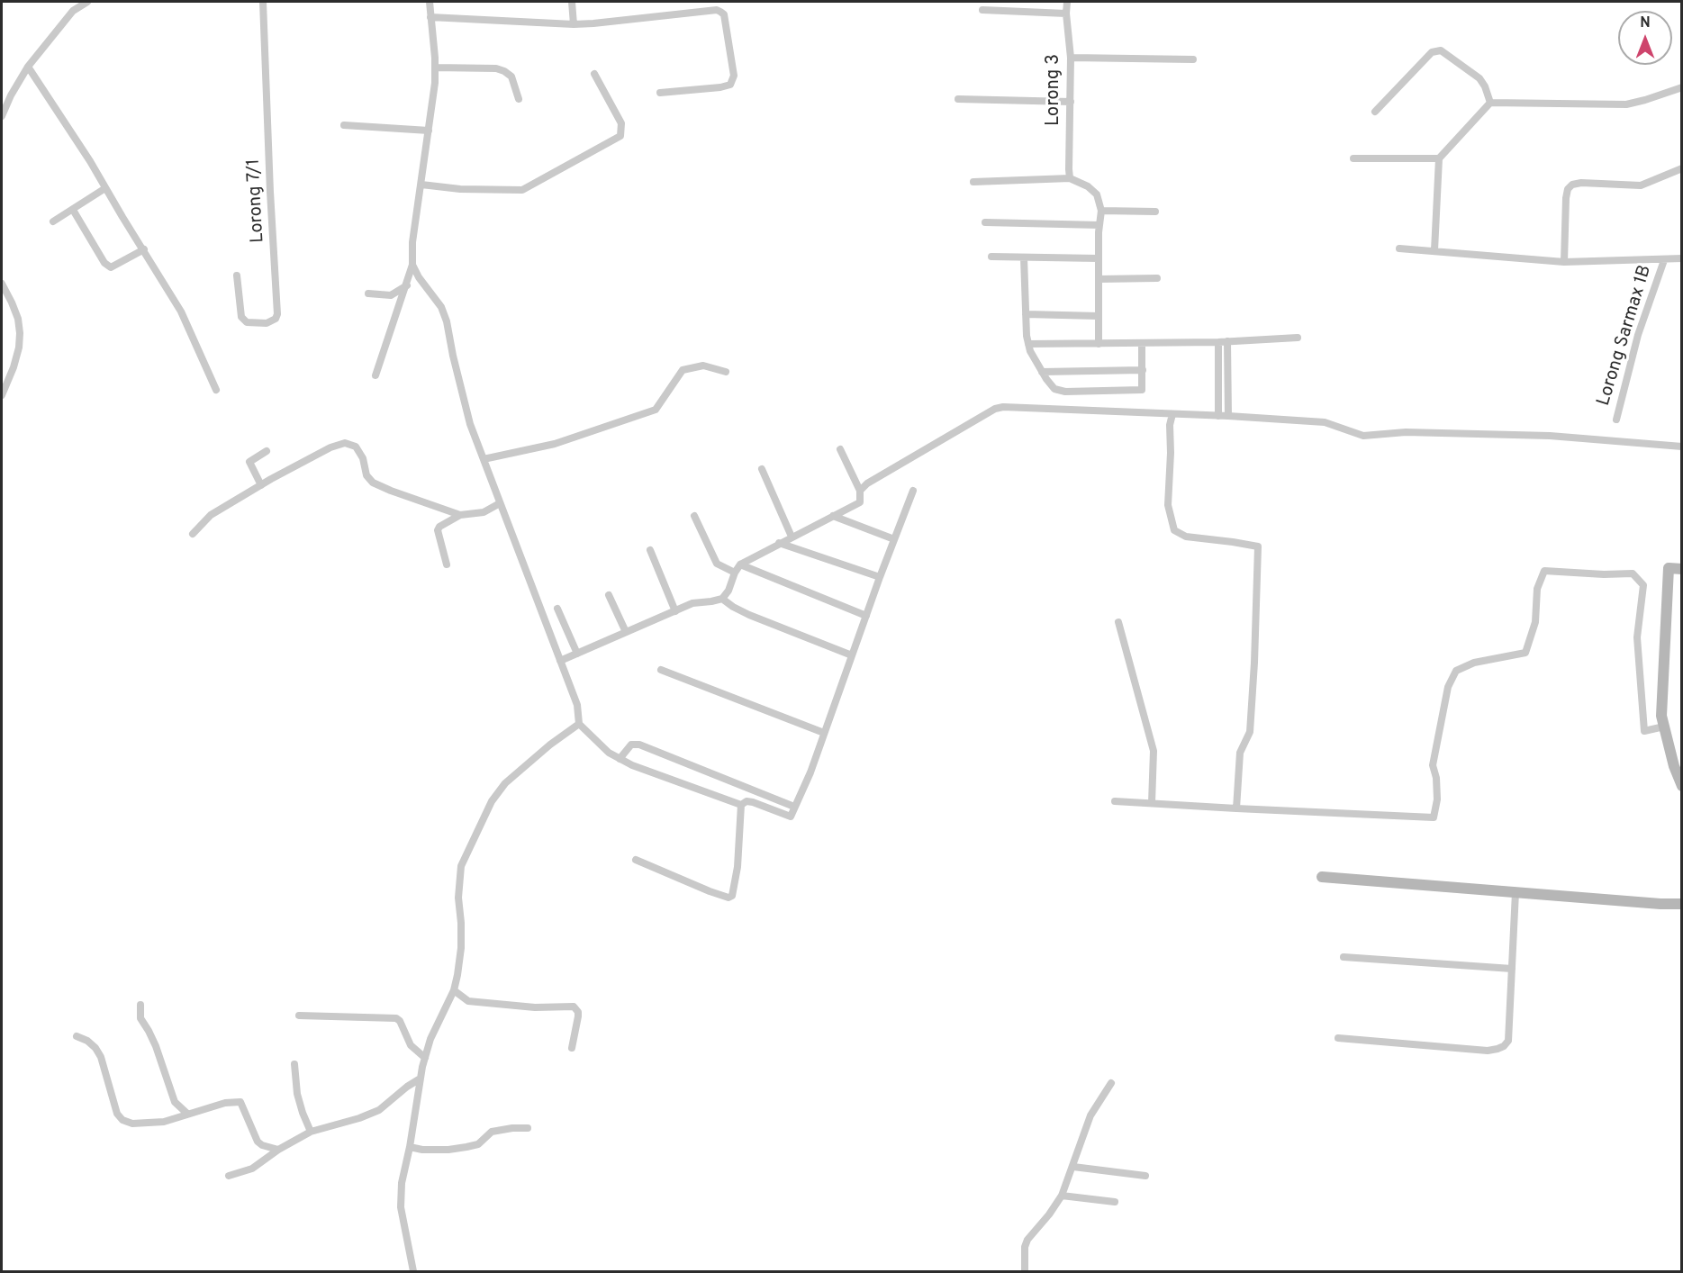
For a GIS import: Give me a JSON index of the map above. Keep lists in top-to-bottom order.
{
  "streets": {
    "street": ["Lorong 3", "Lorong 7/1", "Lorong Sarmax 1B"]
  },
  "north": "top"
}
